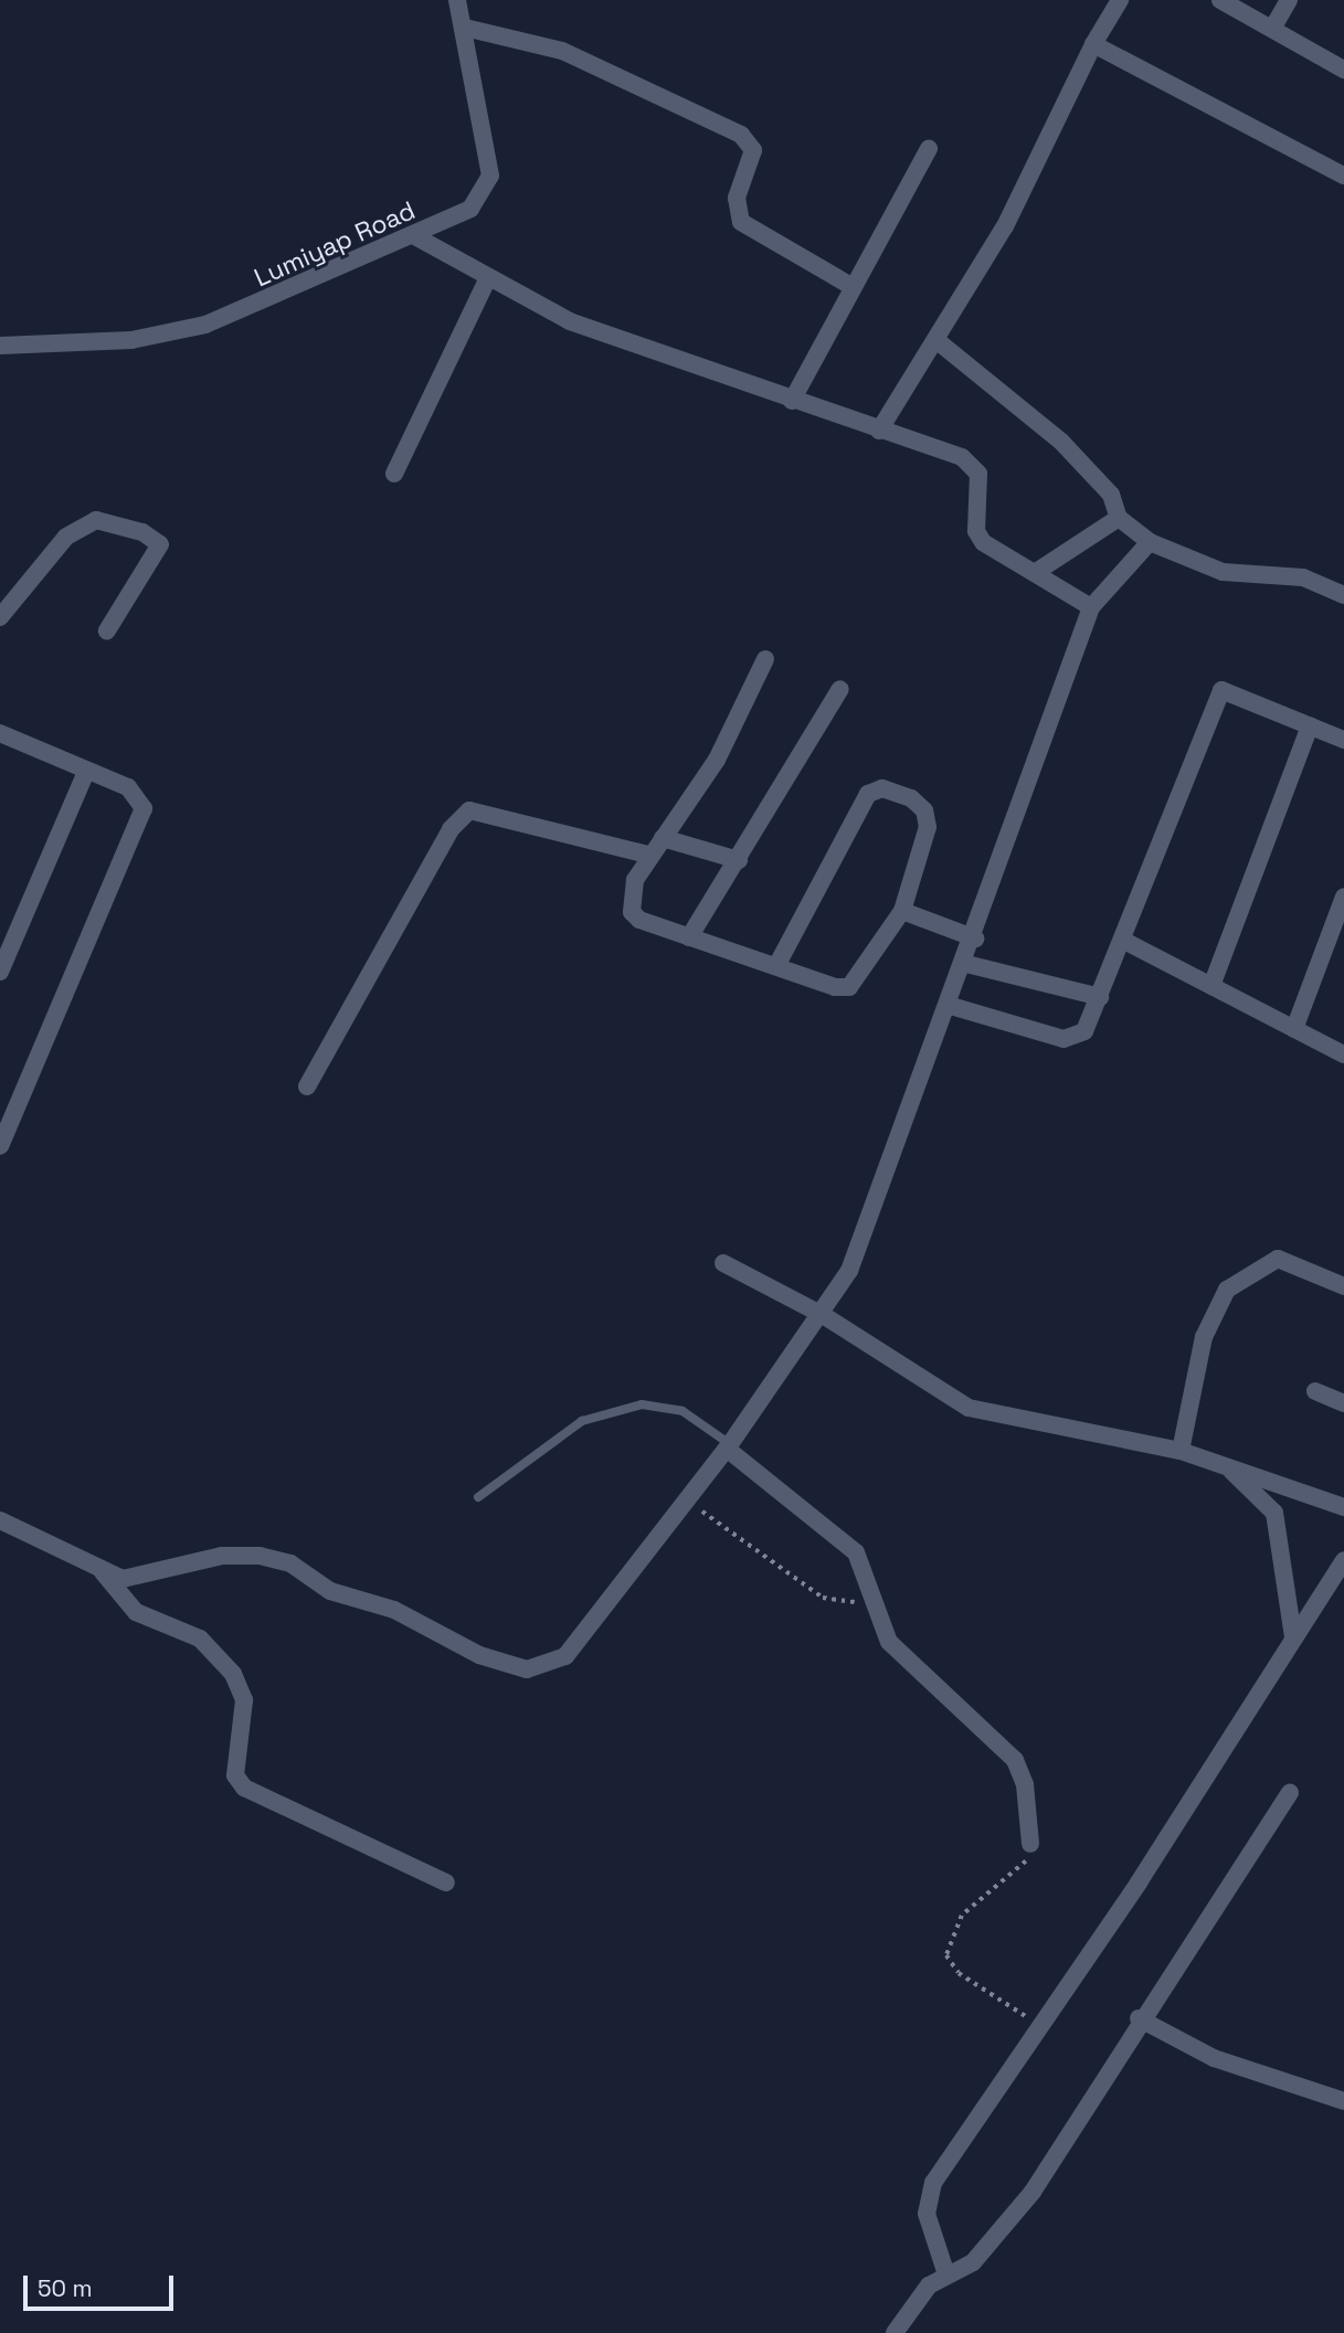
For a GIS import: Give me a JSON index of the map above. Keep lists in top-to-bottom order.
{
  "streets": {
    "street": ["Lumiyap Road"]
  },
  "scale_bar": "50 m"
}
